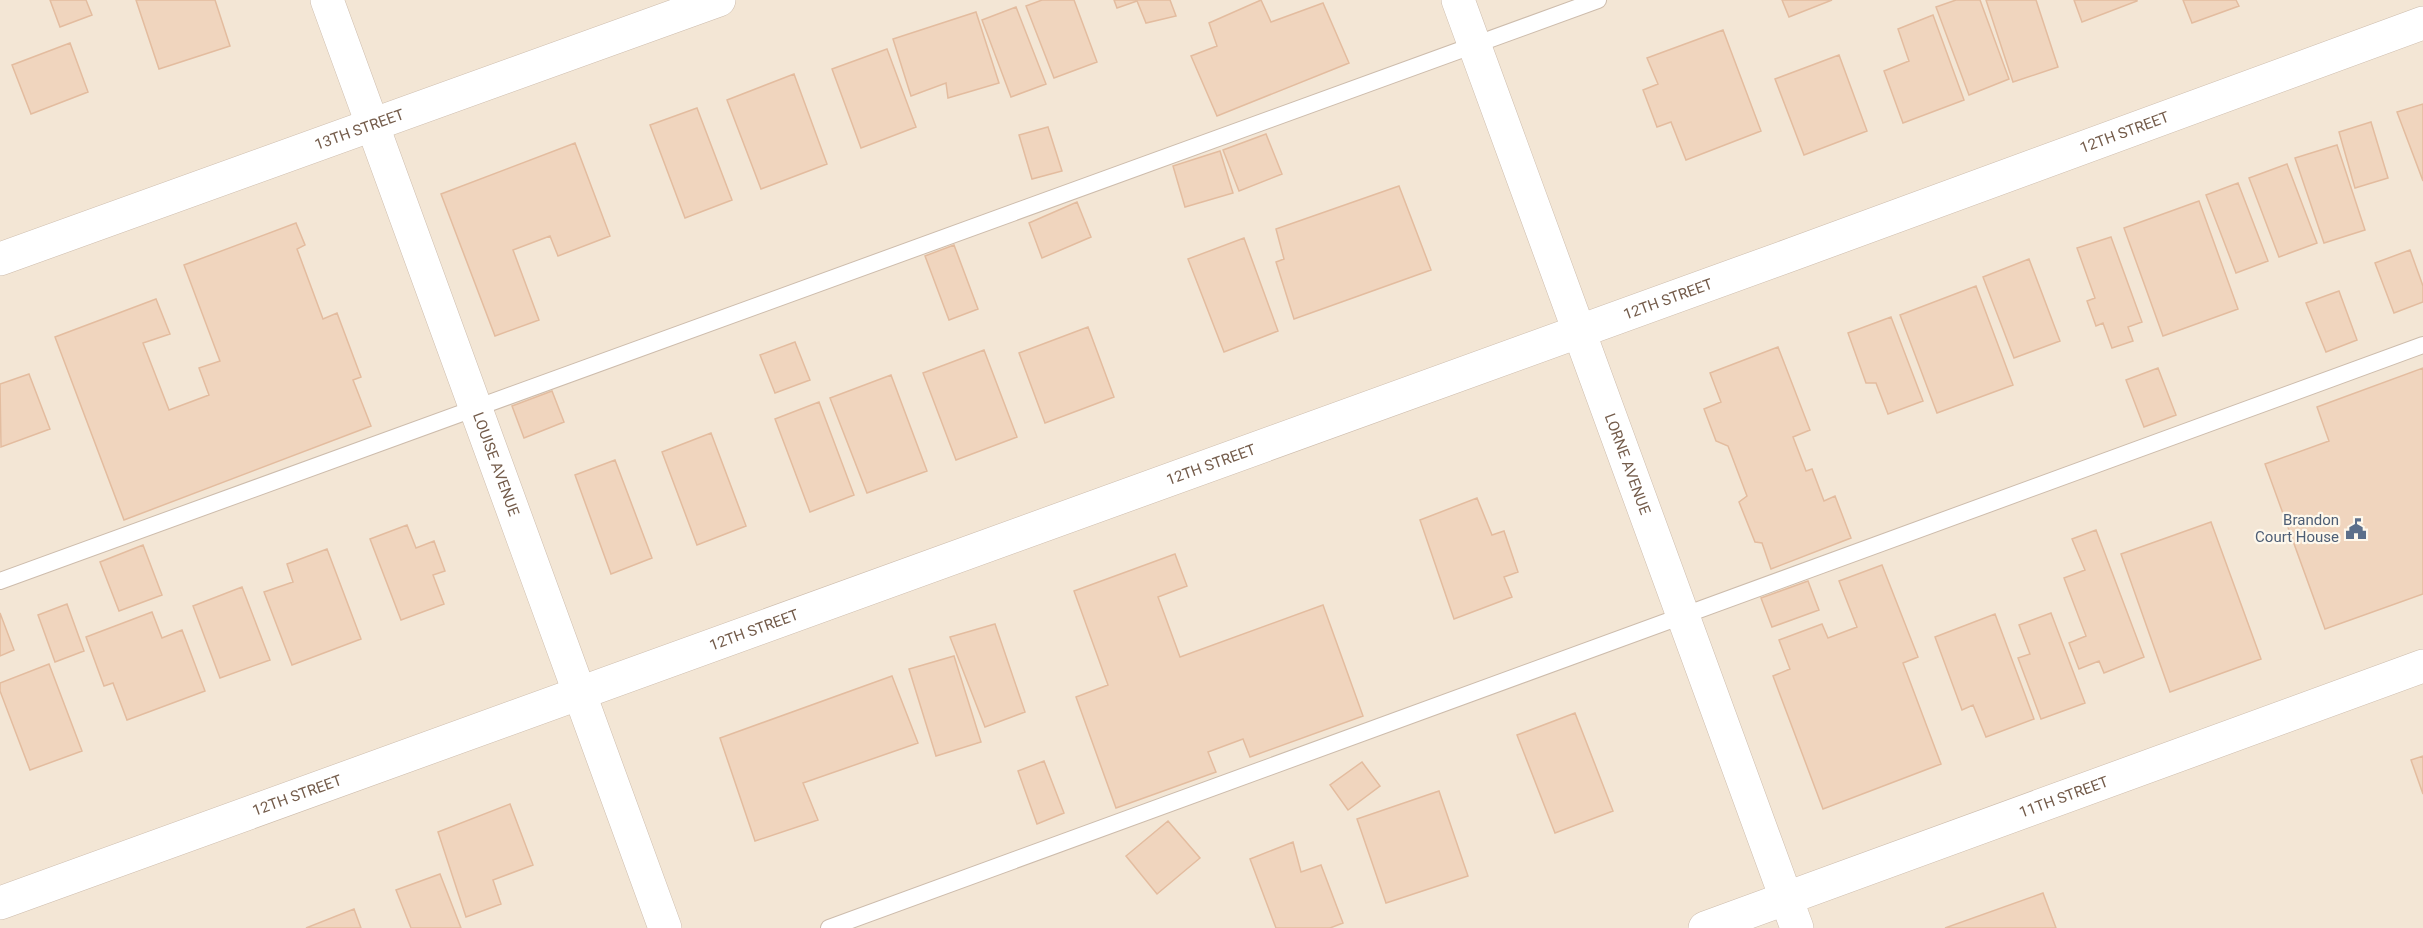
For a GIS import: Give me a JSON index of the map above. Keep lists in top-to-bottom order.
{
  "streets": {
    "street": [
      "13TH STREET",
      "12TH STREET",
      "LOUISE AVENUE",
      "LORNE AVENUE",
      "11TH STREET"
    ]
  },
  "crossings": [
    ["13TH STREET", "LOUISE AVENUE"],
    ["12TH STREET", "LOUISE AVENUE"],
    ["12TH STREET", "LORNE AVENUE"],
    ["LORNE AVENUE", "11TH STREET"]
  ],
  "places": {
    "public building": ["Brandon Court House"]
  }
}
